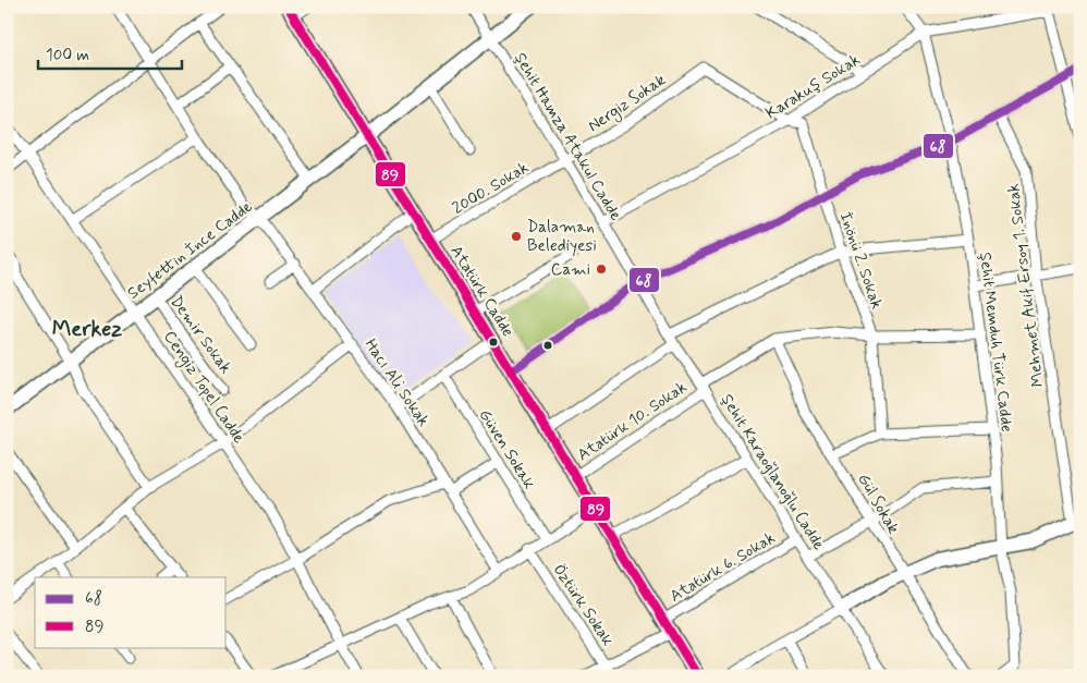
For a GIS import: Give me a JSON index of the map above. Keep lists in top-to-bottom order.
{
  "streets": {
    "main road": ["Seyfettin İnce Cadde", "Atatürk Cadde"],
    "street": [
      "Karakuş Sokak",
      "Nergiz Sokak",
      "Şehit Hamza Atakul Cadde",
      "2000. Sokak",
      "İnönü 2. Sokak",
      "Mehmet Akif Ersoy 1. Sokak",
      "Demir Sokak",
      "Şehit Memduh Türk Cadde",
      "Hacı Ali Sokak",
      "Cengiz Topel Cadde",
      "Atatürk 10. Sokak",
      "Güven Sokak",
      "Şehit Karaoğlanoğlu Cadde",
      "Gül Sokak",
      "Atatürk 6. Sokak",
      "Öztürk Sokak"
    ]
  },
  "crossings": [
    ["Karakuş Sokak", "Nergiz Sokak"],
    ["Karakuş Sokak", "Şehit Hamza Atakul Cadde"],
    ["Karakuş Sokak", "İnönü 2. Sokak"],
    ["Karakuş Sokak", "Şehit Memduh Türk Cadde"],
    ["Nergiz Sokak", "Şehit Hamza Atakul Cadde"],
    ["Nergiz Sokak", "2000. Sokak"],
    ["Nergiz Sokak", "İnönü 2. Sokak"],
    ["Şehit Hamza Atakul Cadde", "2000. Sokak"],
    ["Şehit Hamza Atakul Cadde", "Seyfettin İnce Cadde"],
    ["Şehit Hamza Atakul Cadde", "Şehit Karaoğlanoğlu Cadde"],
    ["2000. Sokak", "Atatürk Cadde"],
    ["Seyfettin İnce Cadde", "Atatürk Cadde"],
    ["Seyfettin İnce Cadde", "Demir Sokak"],
    ["Seyfettin İnce Cadde", "Hacı Ali Sokak"],
    ["Seyfettin İnce Cadde", "Cengiz Topel Cadde"],
    ["Atatürk Cadde", "Atatürk 10. Sokak"],
    ["Atatürk Cadde", "Atatürk 6. Sokak"],
    ["Atatürk 10. Sokak", "Şehit Karaoğlanoğlu Cadde"],
    ["Atatürk 10. Sokak", "Gül Sokak"],
    ["Şehit Karaoğlanoğlu Cadde", "Atatürk 6. Sokak"]
  ],
  "districts": ["Merkez"],
  "places": ["Dalaman Belediyesi", "Cami"],
  "lines": ["transit line 89", "transit line 68"],
  "legend": ["68", "89"],
  "scale_bar": "100 m"
}
